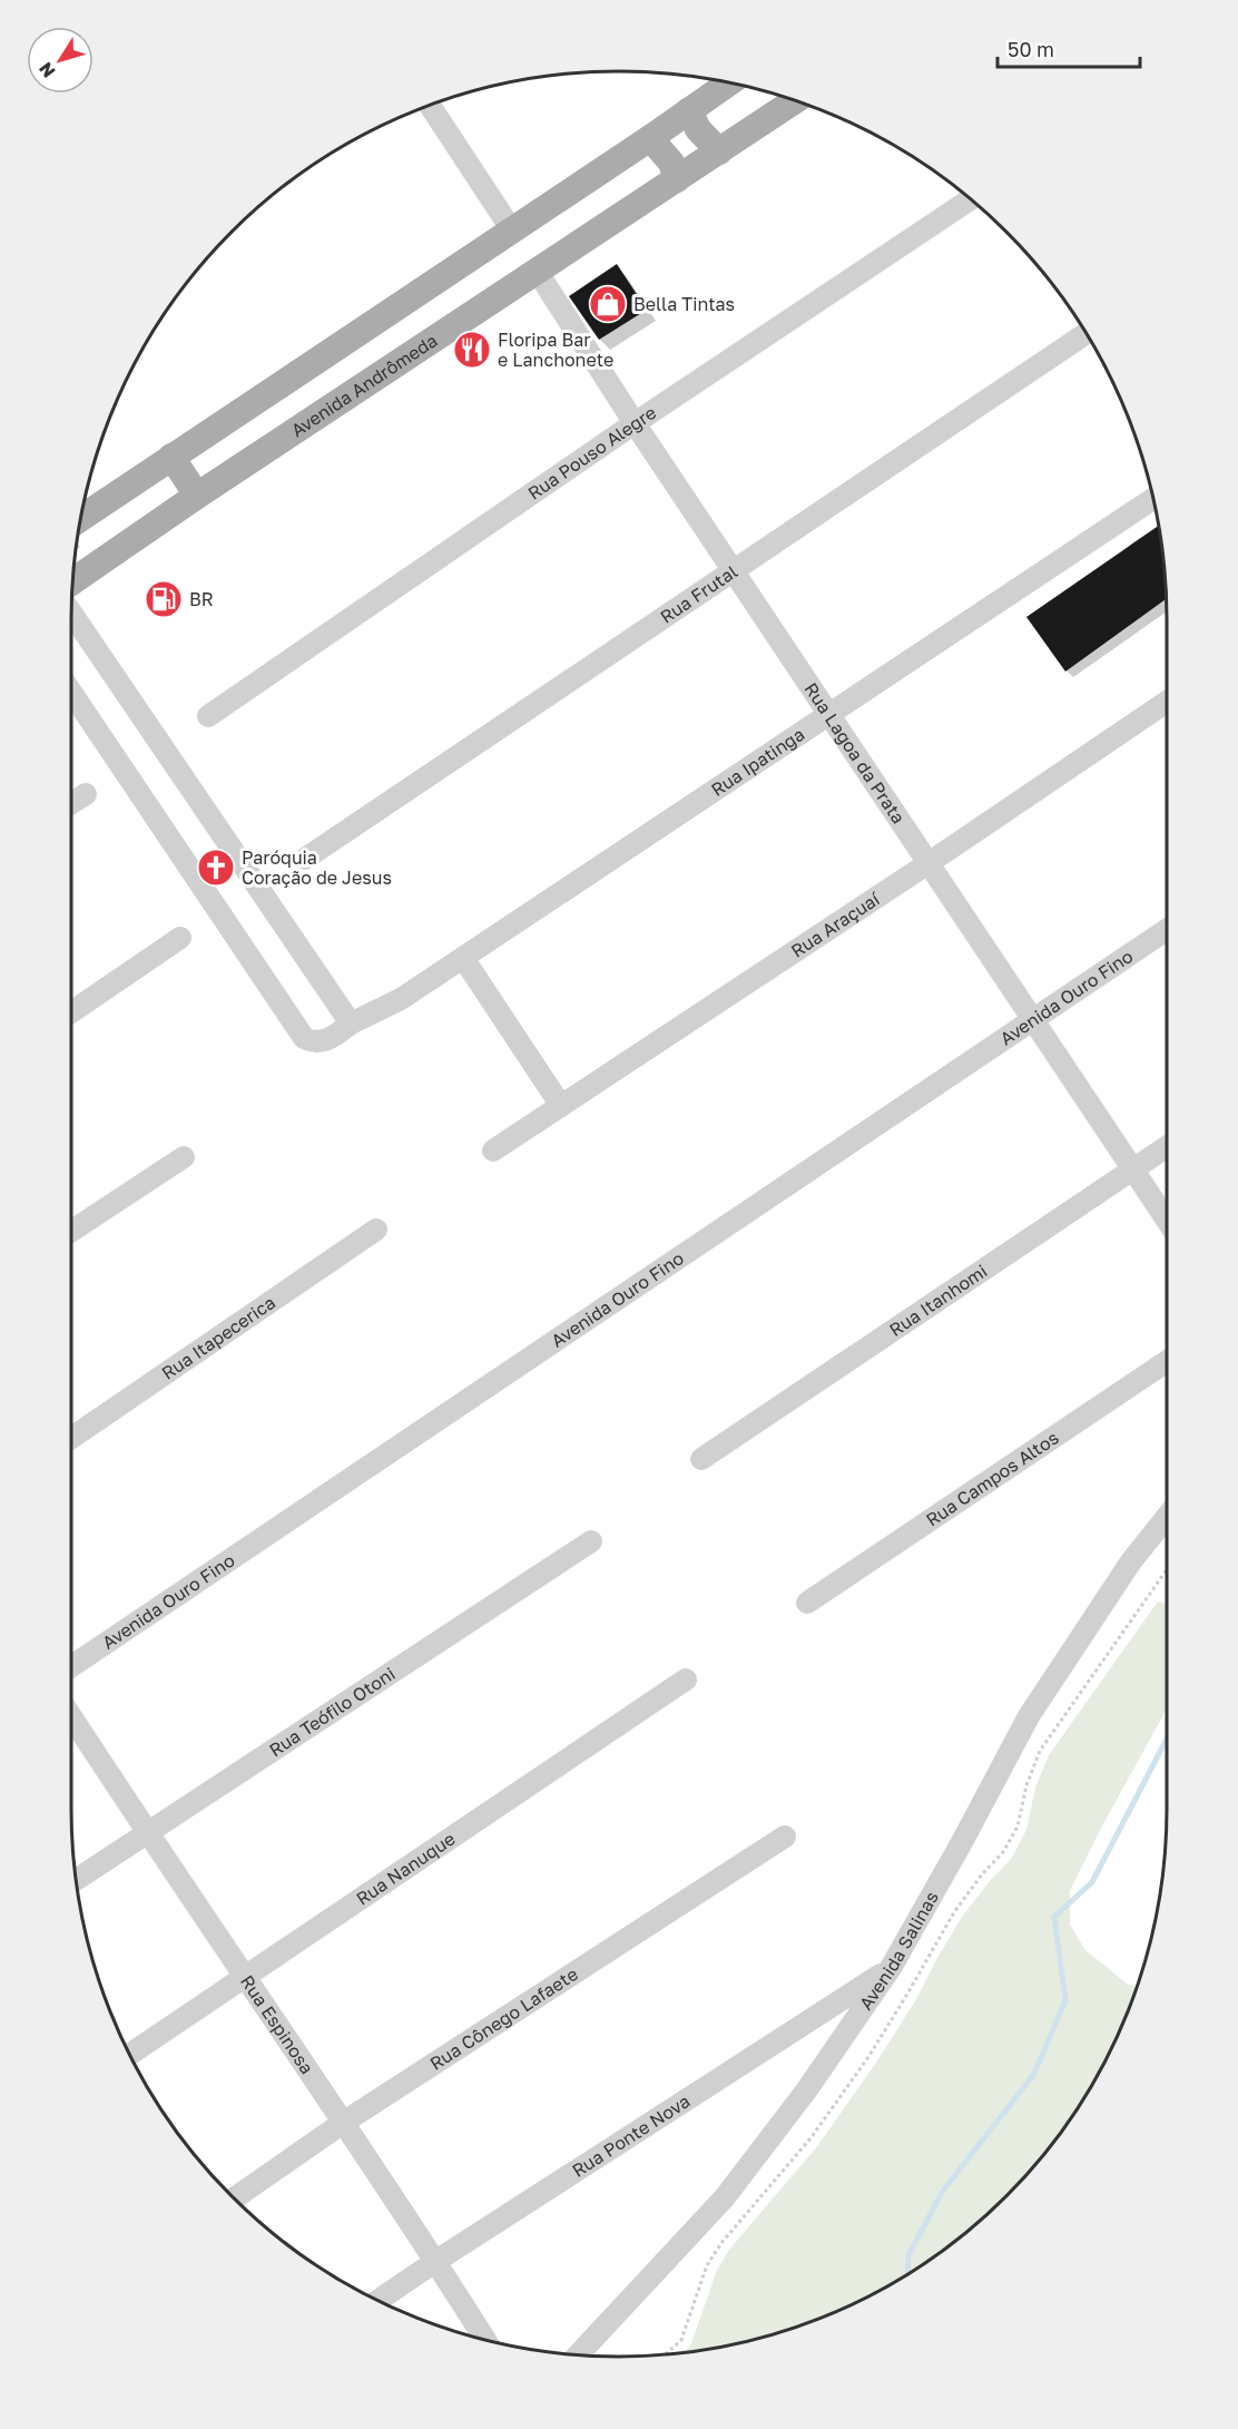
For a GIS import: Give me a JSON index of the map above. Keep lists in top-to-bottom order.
{
  "streets": {
    "main road": ["Avenida Andrômeda"],
    "street": [
      "Rua Pouso Alegre",
      "Rua Frutal",
      "Rua Lagoa da Prata",
      "Rua Ipatinga",
      "Rua Araçuaí",
      "Avenida Ouro Fino",
      "Rua Itanhomi",
      "Rua Itapecerica",
      "Rua Campos Altos",
      "Rua Teófilo Otoni",
      "Rua Nanuque",
      "Avenida Salinas",
      "Rua Cônego Lafaete",
      "Rua Espinosa",
      "Rua Ponte Nova"
    ]
  },
  "crossings": [
    ["Avenida Andrômeda", "Rua Lagoa da Prata"],
    ["Rua Pouso Alegre", "Rua Lagoa da Prata"],
    ["Rua Frutal", "Rua Lagoa da Prata"],
    ["Rua Lagoa da Prata", "Rua Ipatinga"],
    ["Rua Lagoa da Prata", "Rua Araçuaí"],
    ["Rua Lagoa da Prata", "Avenida Ouro Fino"],
    ["Rua Lagoa da Prata", "Rua Itanhomi"],
    ["Rua Teófilo Otoni", "Rua Espinosa"],
    ["Rua Nanuque", "Rua Espinosa"],
    ["Avenida Salinas", "Rua Ponte Nova"],
    ["Rua Cônego Lafaete", "Rua Espinosa"],
    ["Rua Espinosa", "Rua Ponte Nova"]
  ],
  "places": {
    "shop": ["Bella Tintas"],
    "restaurant": ["Floripa Bar e Lanchonete"],
    "fuel station": ["BR"],
    "church": ["Paróquia Coração de Jesus"]
  },
  "scale_bar": "50 m",
  "north": "bottom left"
}
